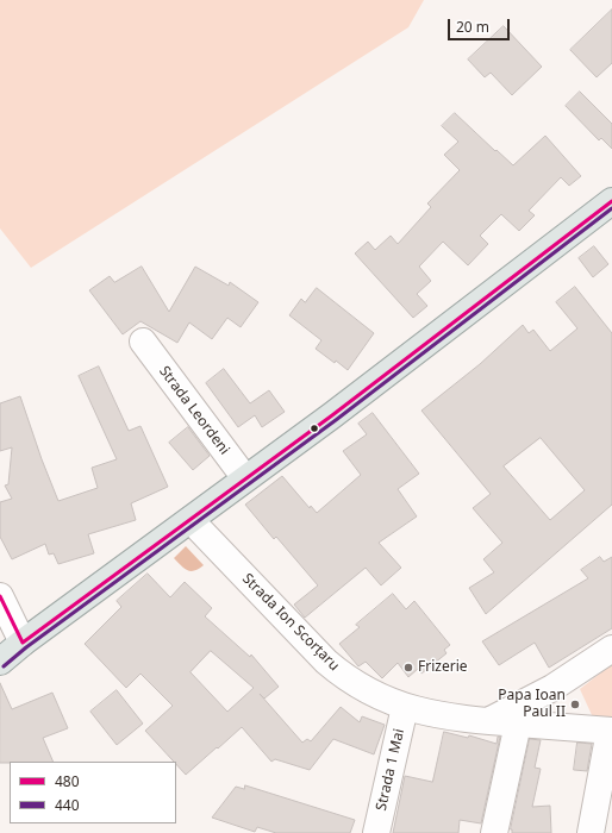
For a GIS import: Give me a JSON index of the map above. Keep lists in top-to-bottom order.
{
  "streets": {
    "street": ["Strada Leordeni", "Strada Ion Scorțaru", "Strada 1 Mai"]
  },
  "crossings": [
    ["Strada Ion Scorțaru", "Strada 1 Mai"]
  ],
  "places": ["Frizerie", "Papa Ioan Paul II"],
  "lines": ["transit line 480", "transit line 440"],
  "legend": ["480", "440"],
  "scale_bar": "20 m"
}
